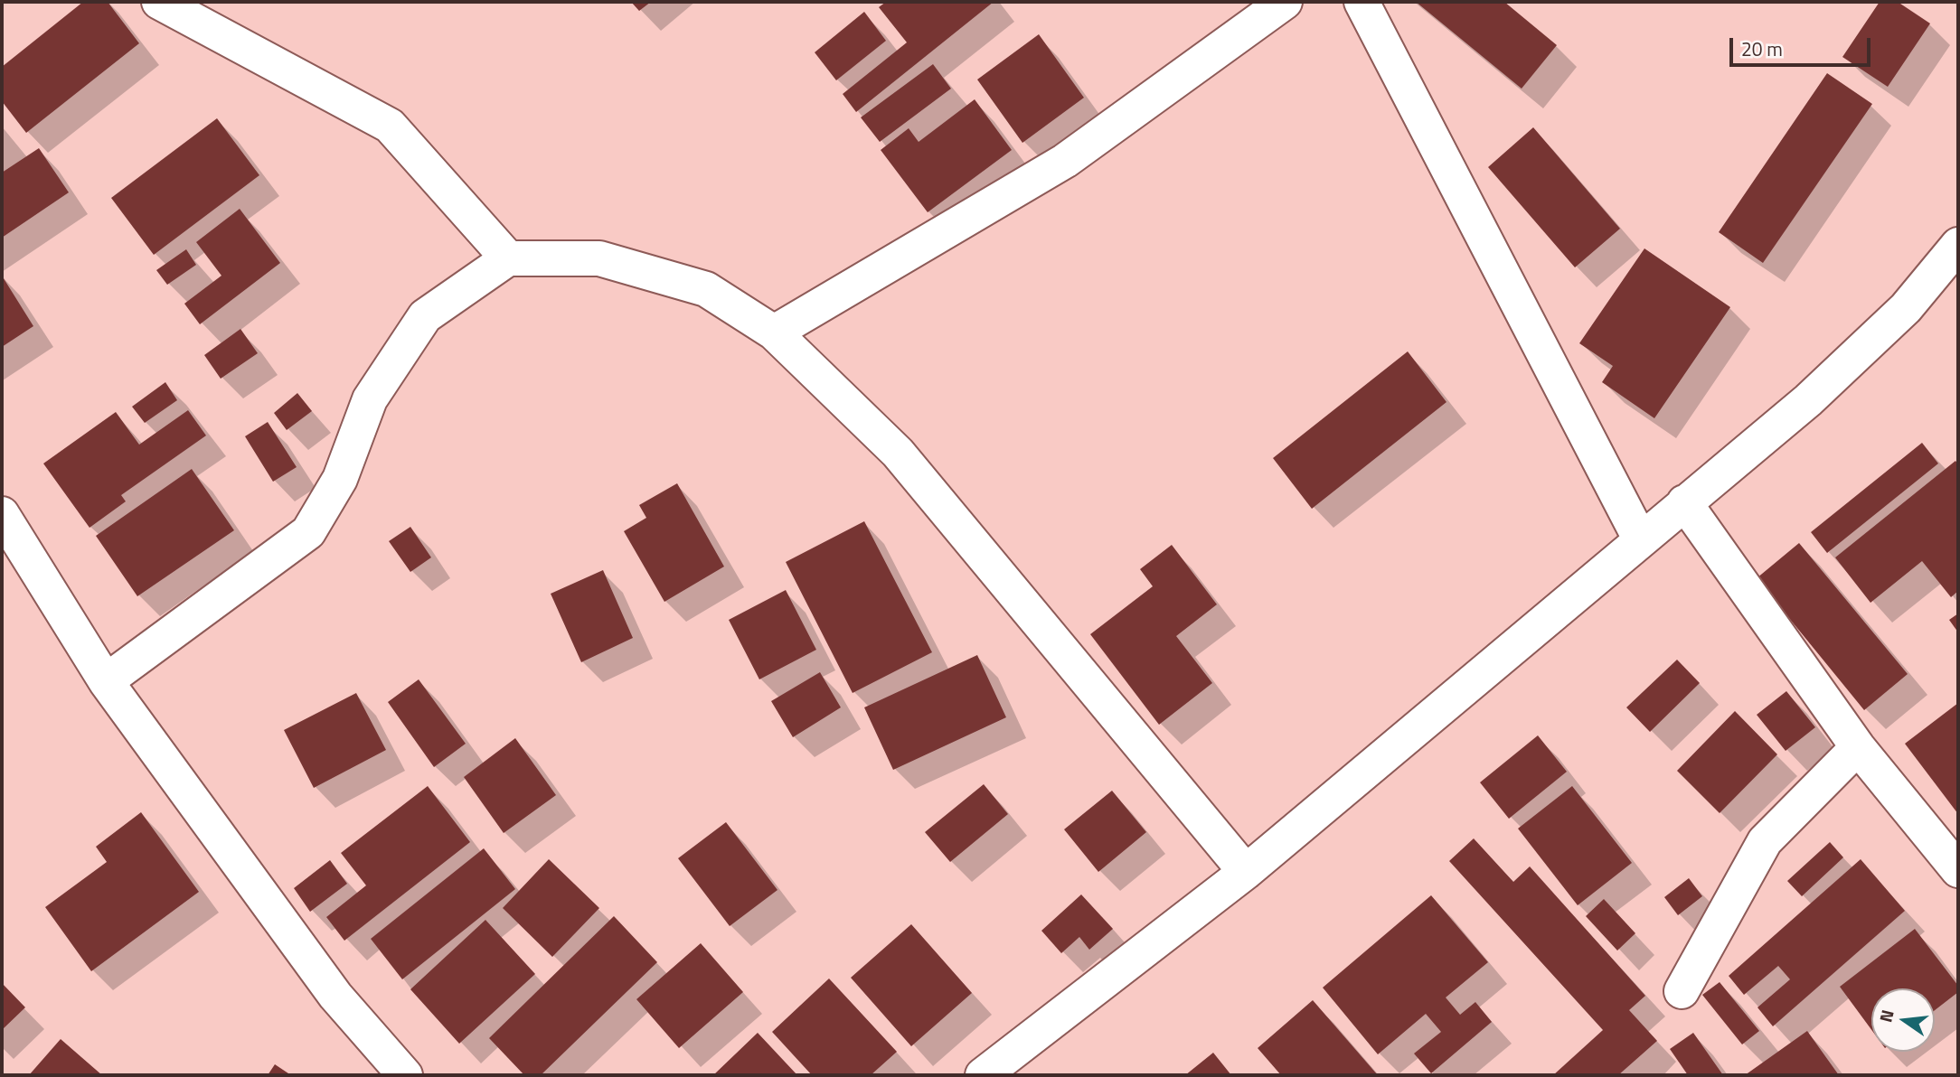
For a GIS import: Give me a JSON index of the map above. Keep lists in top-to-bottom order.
{
  "scale_bar": "20 m",
  "north": "left"
}
